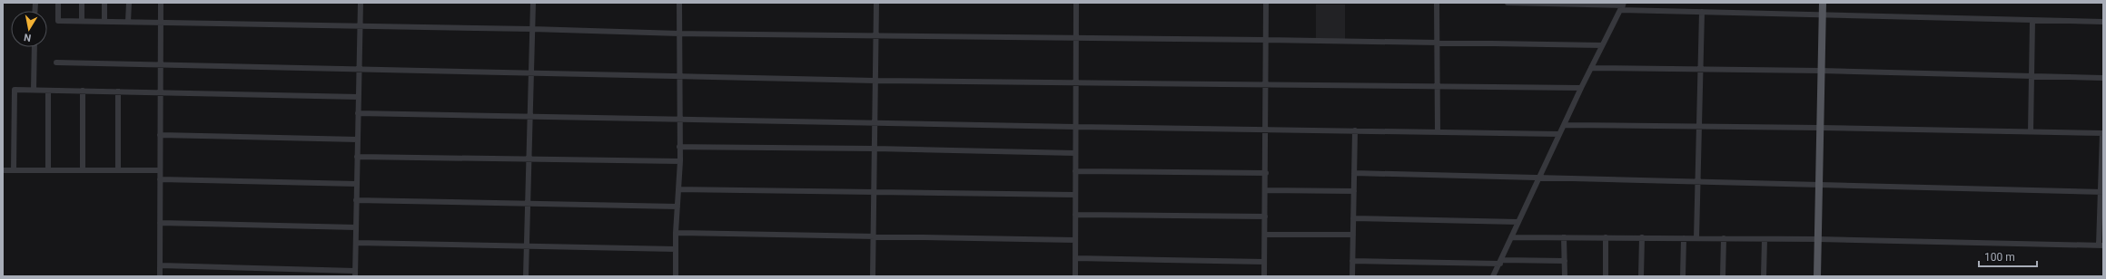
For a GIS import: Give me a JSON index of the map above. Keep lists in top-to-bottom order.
{
  "scale_bar": "100 m",
  "north": "bottom"
}
